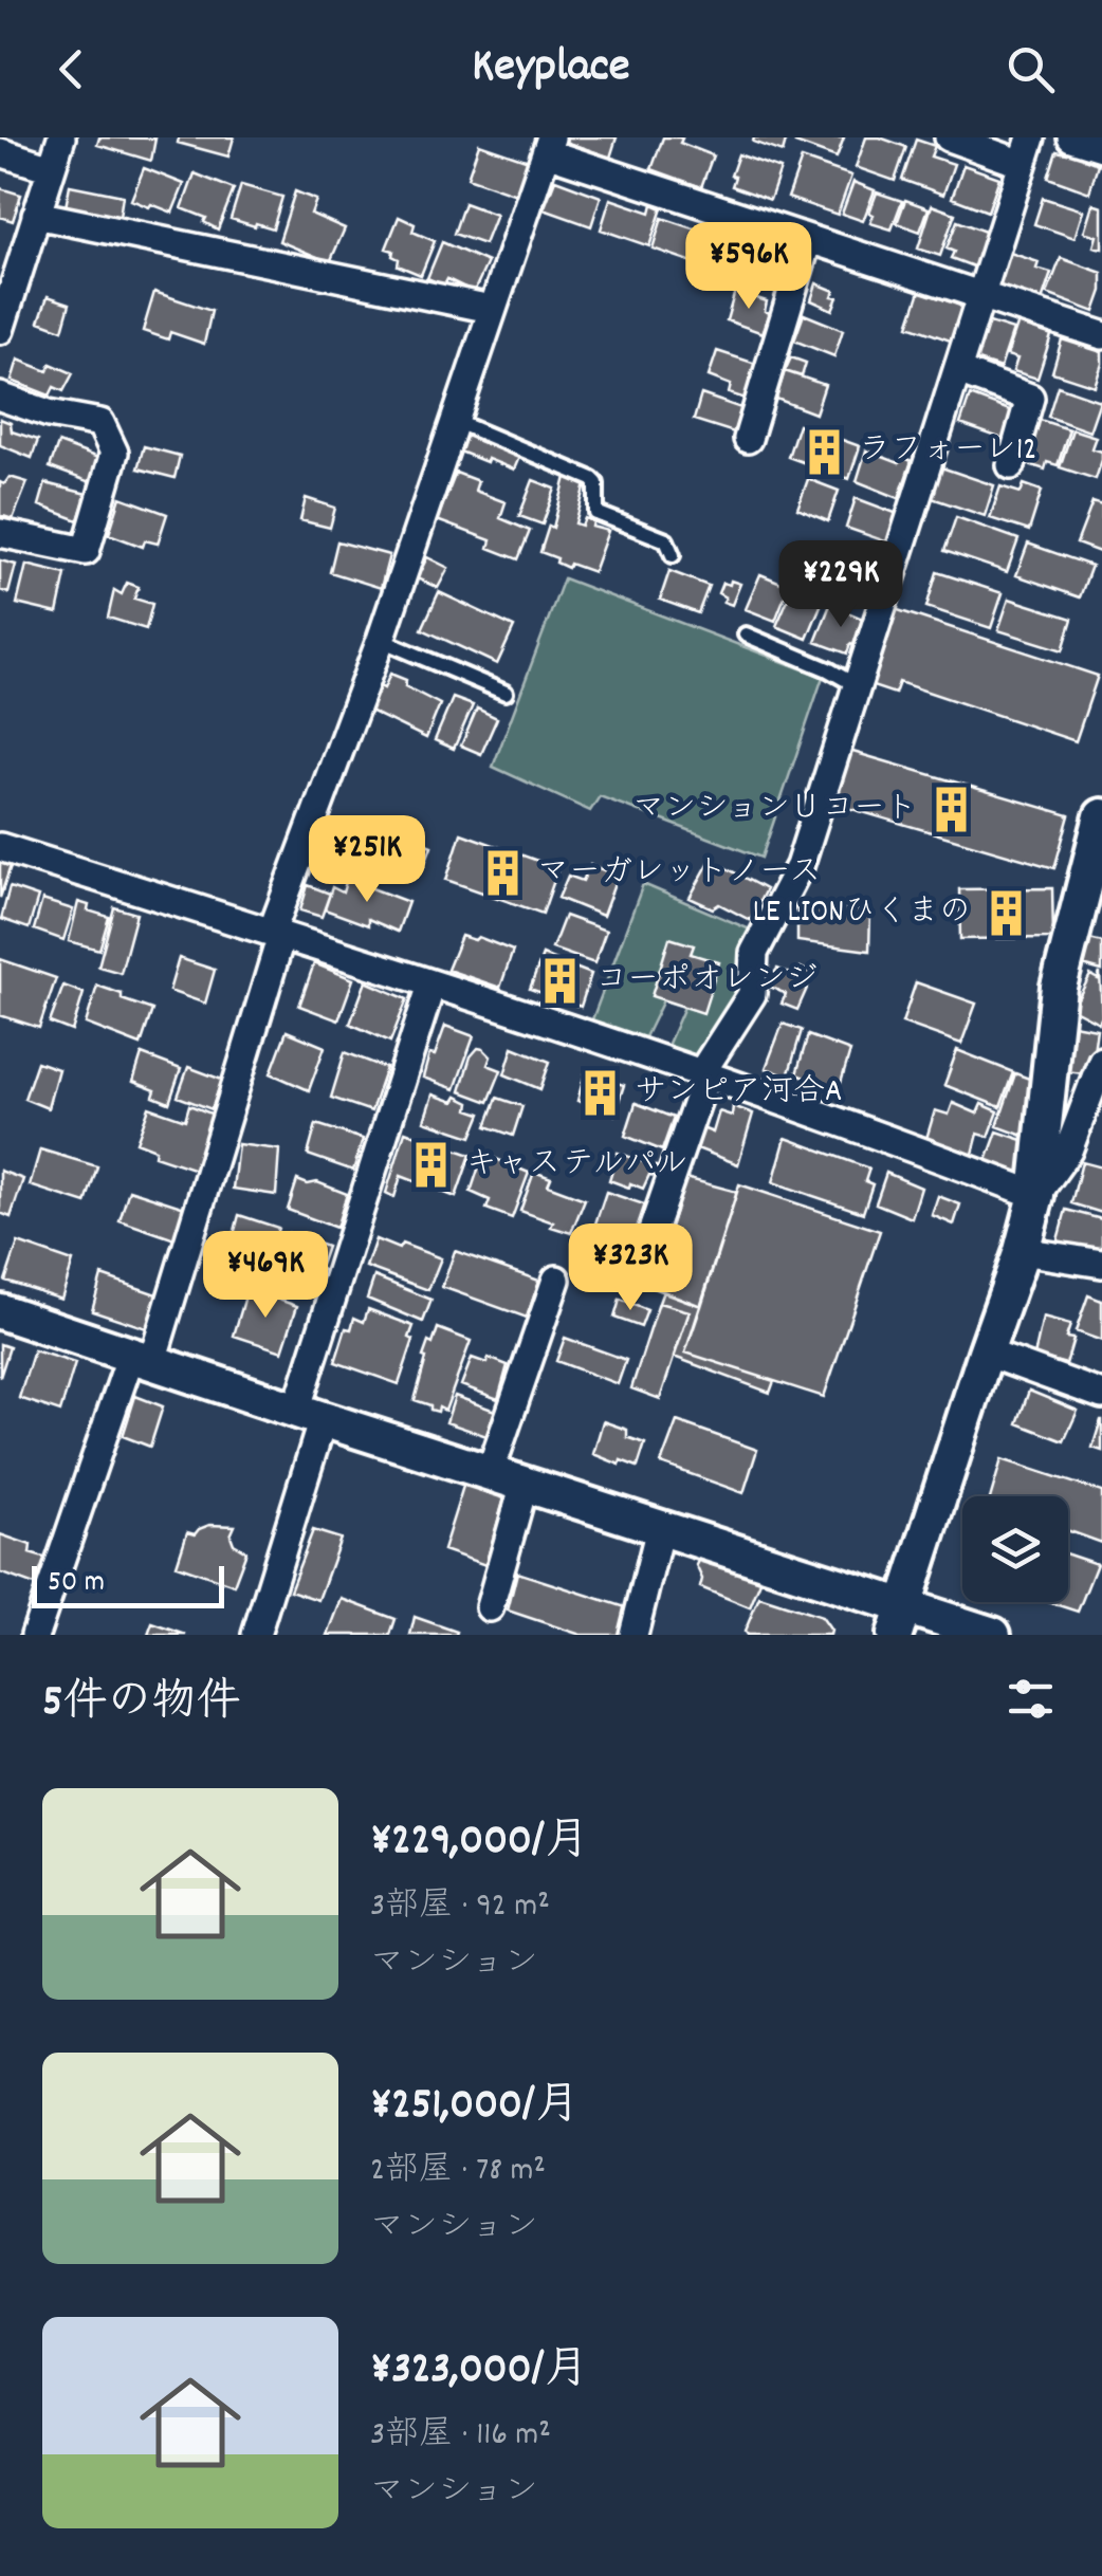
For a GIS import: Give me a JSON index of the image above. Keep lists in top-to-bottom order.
{
  "places": {
    "building": [
      "ラフォーレ12",
      "マンションＵコート",
      "マーガレットノース",
      "LE LIONひくまの",
      "コーポオレンジ",
      "サンピア河合A",
      "キャステルパル"
    ]
  },
  "scale_bar": "50 m",
  "page": {
    "header": "Keyplace",
    "price": [
      "¥596K",
      "¥229K",
      "¥251K",
      "¥323K",
      "¥469K"
    ],
    "scale": "50 m",
    "heading": "5件の物件",
    "list": [
      {
        "name": "¥229,000/月",
        "note": "3部屋 · 92 m² · マンション"
      },
      {
        "name": "¥251,000/月",
        "note": "2部屋 · 78 m² · マンション"
      },
      {
        "name": "¥323,000/月",
        "note": "3部屋 · 116 m² · マンション"
      }
    ]
  }
}
